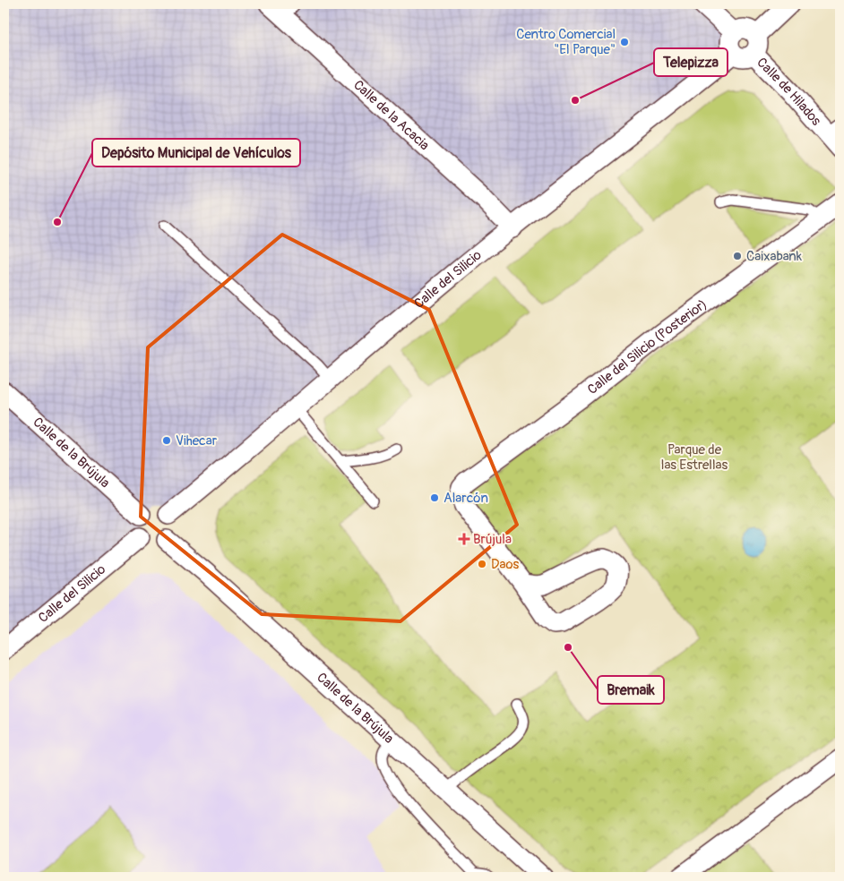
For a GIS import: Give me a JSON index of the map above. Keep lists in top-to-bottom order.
{
  "streets": {
    "street": [
      "Calle de Hilados",
      "Calle de la Acacia",
      "Calle del Silicio",
      "Calle del Silicio (Posterior)",
      "Calle de la Brújula"
    ]
  },
  "crossings": [
    ["Calle de Hilados", "Calle del Silicio"],
    ["Calle de la Acacia", "Calle del Silicio"],
    ["Calle del Silicio", "Calle de la Brújula"]
  ],
  "parks": ["Parque de las Estrellas"],
  "places": {
    "other": [
      "Centro Comercial \"El Parque\"",
      "Telepizza",
      "Depósito Municipal de Vehículos",
      "Caixabank",
      "Vihecar",
      "Alarcón",
      "Daos",
      "Bremaik"
    ],
    "health": ["Brújula"]
  }
}
